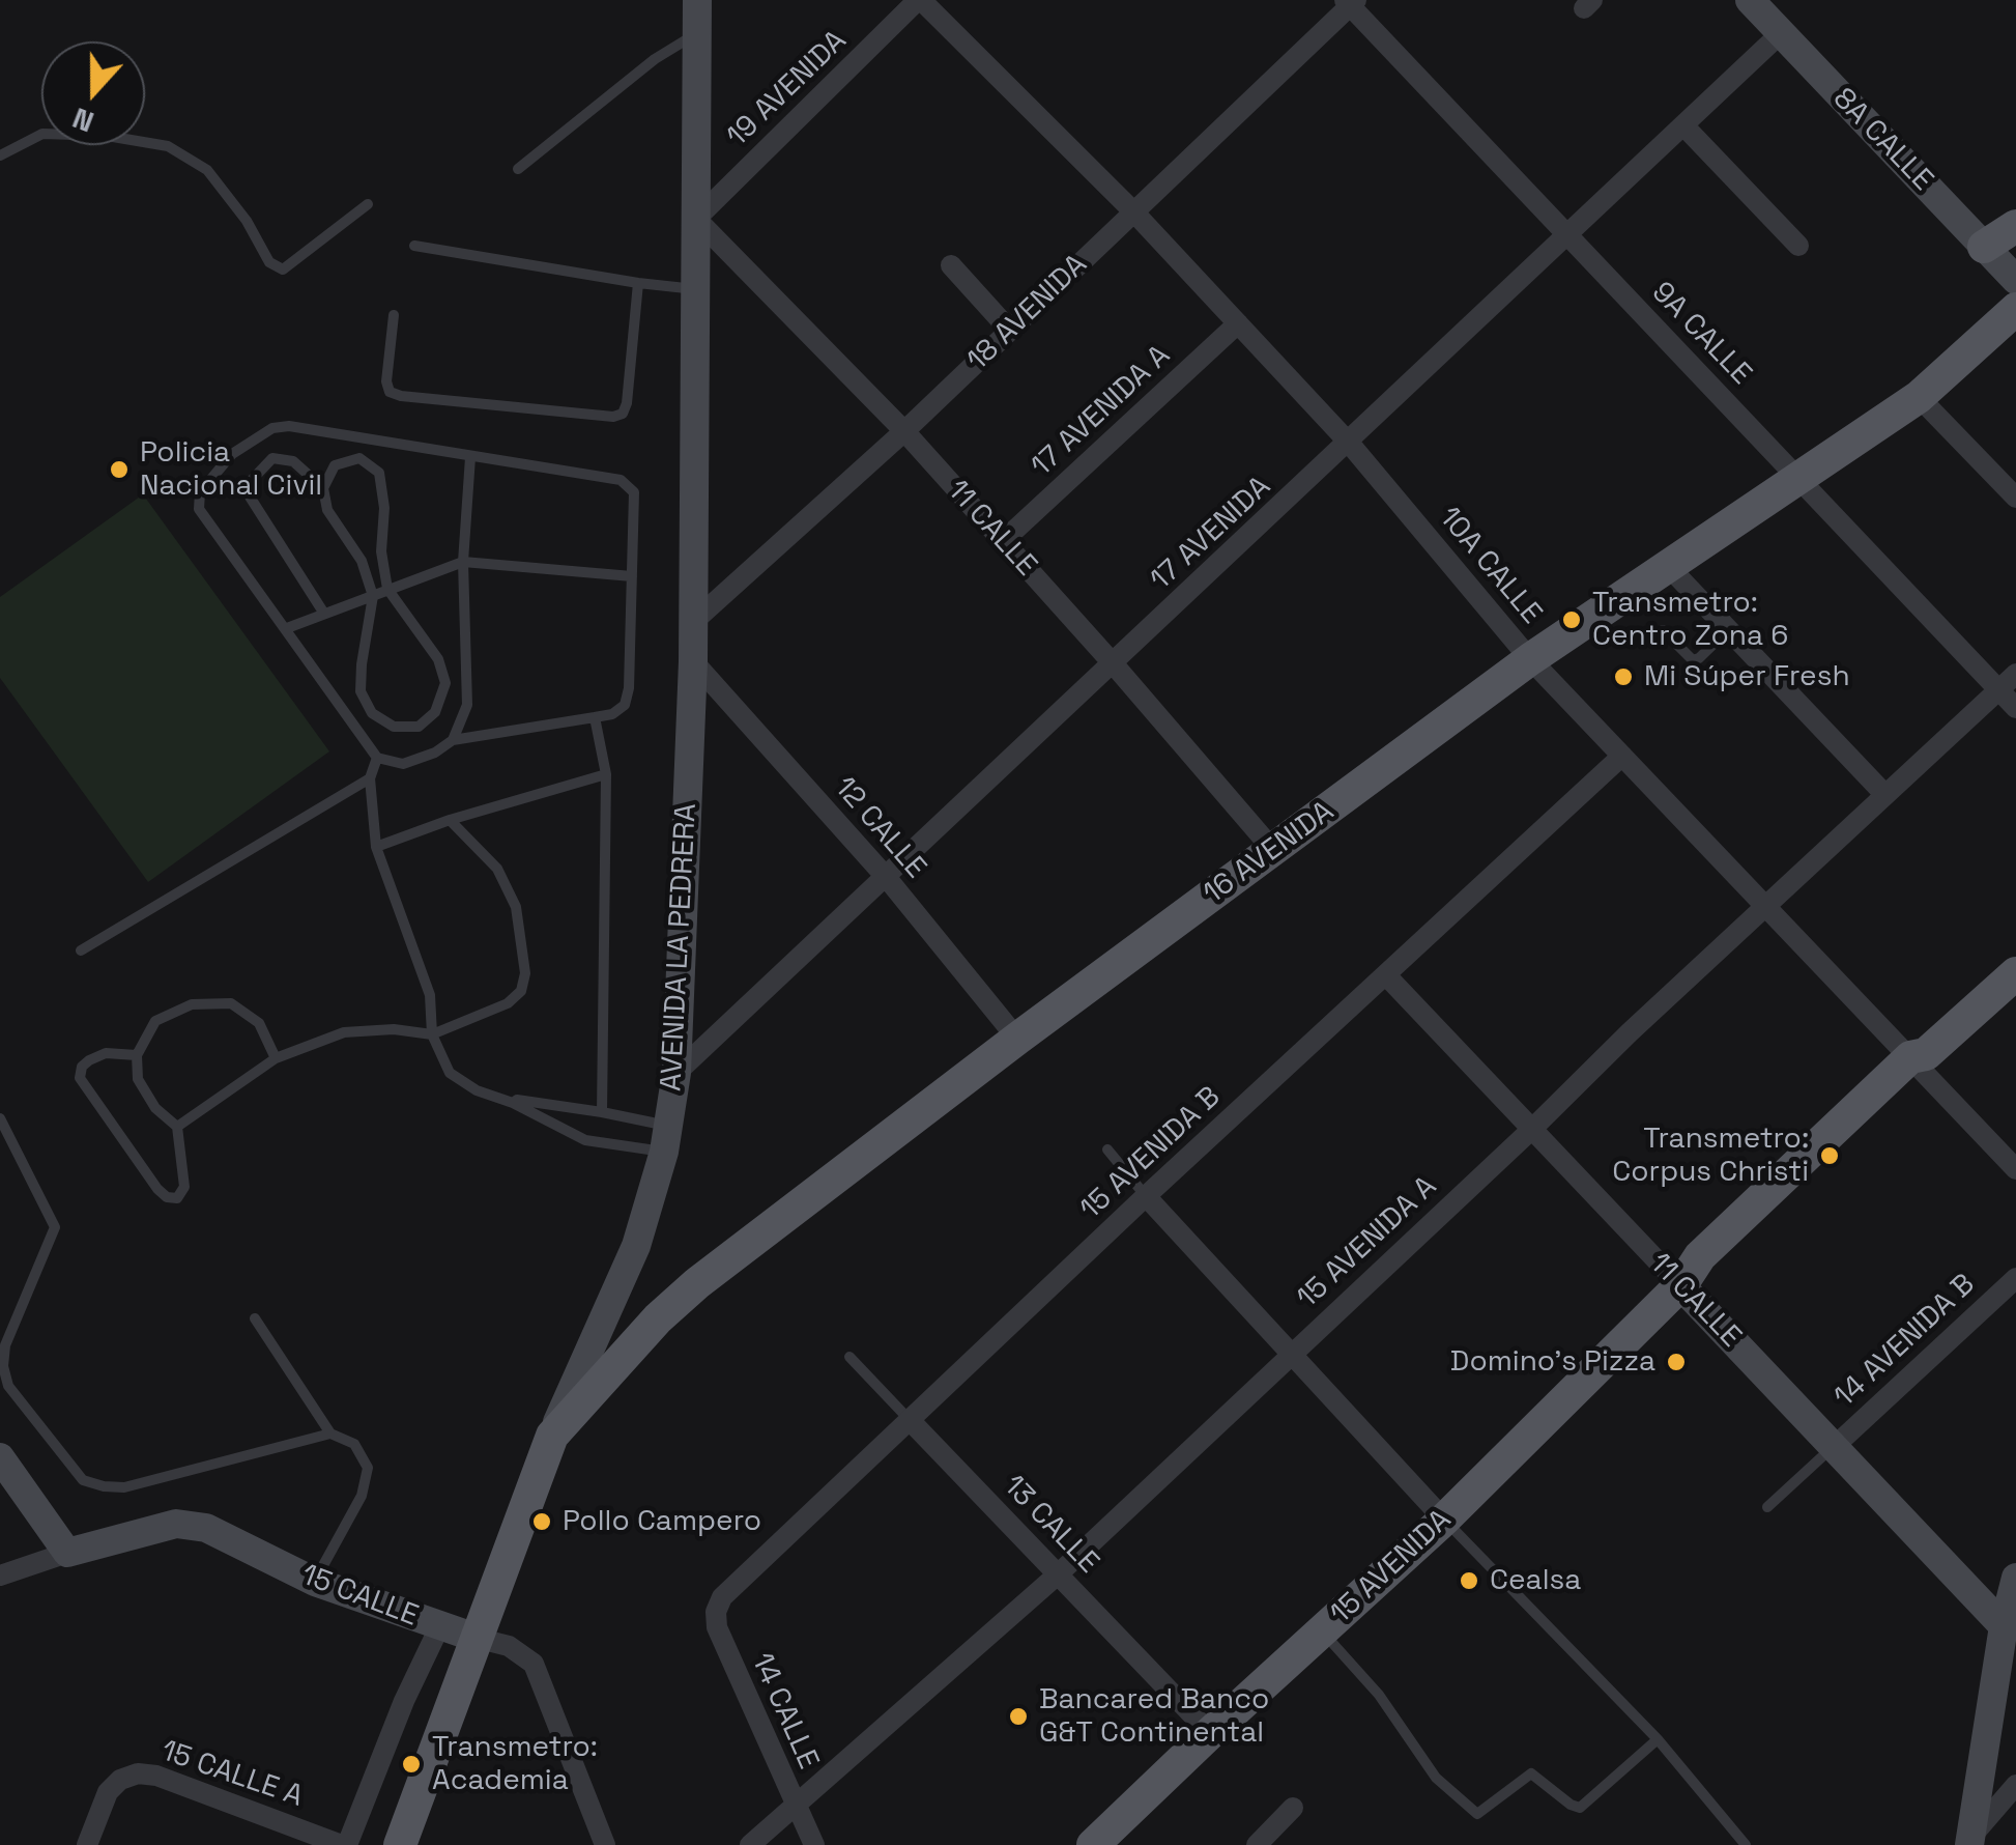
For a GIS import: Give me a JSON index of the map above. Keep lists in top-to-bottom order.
{
  "streets": {
    "main road": ["16 AVENIDA", "AVENIDA LA PEDRERA", "15 AVENIDA"],
    "street": [
      "19 AVENIDA",
      "8A CALLE",
      "18 AVENIDA",
      "9A CALLE",
      "17 AVENIDA A",
      "11 CALLE",
      "17 AVENIDA",
      "10A CALLE",
      "12 CALLE",
      "15 AVENIDA B",
      "15 AVENIDA A",
      "14 AVENIDA B",
      "13 CALLE",
      "15 CALLE",
      "14 CALLE",
      "15 CALLE A"
    ]
  },
  "crossings": [
    ["19 AVENIDA", "11 CALLE"],
    ["19 AVENIDA", "10A CALLE"],
    ["19 AVENIDA", "AVENIDA LA PEDRERA"],
    ["8A CALLE", "17 AVENIDA"],
    ["18 AVENIDA", "9A CALLE"],
    ["18 AVENIDA", "11 CALLE"],
    ["18 AVENIDA", "10A CALLE"],
    ["18 AVENIDA", "AVENIDA LA PEDRERA"],
    ["9A CALLE", "17 AVENIDA"],
    ["9A CALLE", "16 AVENIDA"],
    ["9A CALLE", "15 AVENIDA A"],
    ["17 AVENIDA A", "11 CALLE"],
    ["17 AVENIDA A", "10A CALLE"],
    ["11 CALLE", "17 AVENIDA"],
    ["11 CALLE", "16 AVENIDA"],
    ["11 CALLE", "AVENIDA LA PEDRERA"],
    ["11 CALLE", "15 AVENIDA B"],
    ["11 CALLE", "15 AVENIDA A"],
    ["11 CALLE", "14 AVENIDA B"],
    ["11 CALLE", "15 AVENIDA"],
    ["17 AVENIDA", "10A CALLE"],
    ["17 AVENIDA", "12 CALLE"],
    ["17 AVENIDA", "AVENIDA LA PEDRERA"],
    ["10A CALLE", "16 AVENIDA"],
    ["10A CALLE", "15 AVENIDA B"],
    ["10A CALLE", "15 AVENIDA A"],
    ["10A CALLE", "15 AVENIDA"],
    ["12 CALLE", "16 AVENIDA"],
    ["12 CALLE", "AVENIDA LA PEDRERA"],
    ["16 AVENIDA", "AVENIDA LA PEDRERA"],
    ["AVENIDA LA PEDRERA", "15 CALLE"],
    ["15 AVENIDA B", "13 CALLE"],
    ["15 AVENIDA B", "14 CALLE"],
    ["15 AVENIDA A", "13 CALLE"],
    ["15 AVENIDA A", "14 CALLE"],
    ["13 CALLE", "15 AVENIDA"]
  ],
  "places": [
    "Policia Nacional Civil",
    "Transmetro: Centro Zona 6",
    "Mi Súper Fresh",
    "Transmetro: Corpus Christi",
    "Domino's Pizza",
    "Pollo Campero",
    "Cealsa",
    "Bancared Banco G&T Continental",
    "Transmetro: Academia"
  ],
  "north": "bottom"
}
